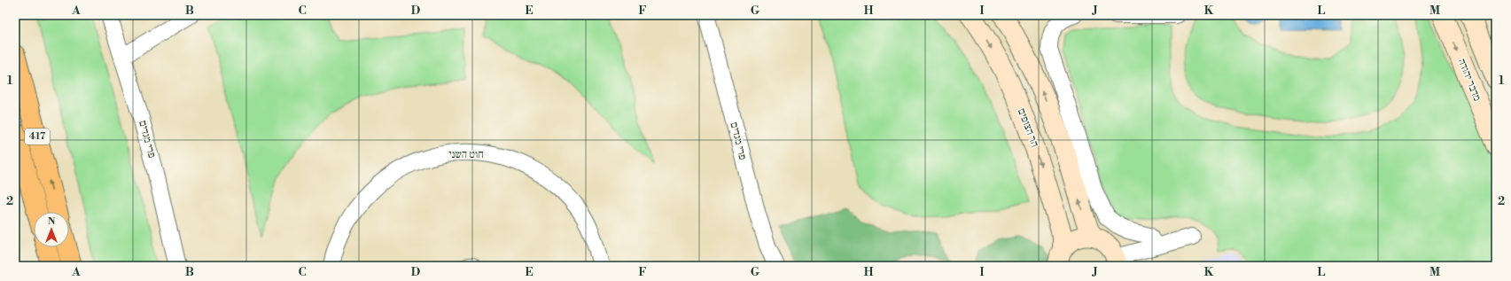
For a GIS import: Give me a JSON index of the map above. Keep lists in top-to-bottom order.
{
  "streets": {
    "main road": ["מדבר יהודה", "הר הצופים", "417"],
    "street": ["פרי מגדים", "חוט השני"]
  },
  "north": "top",
  "grid": {
    "columns": [
      "A",
      "B",
      "C",
      "D",
      "E",
      "F",
      "G",
      "H",
      "I",
      "J",
      "K",
      "L",
      "M"
    ],
    "rows": ["1", "2"]
  }
}
